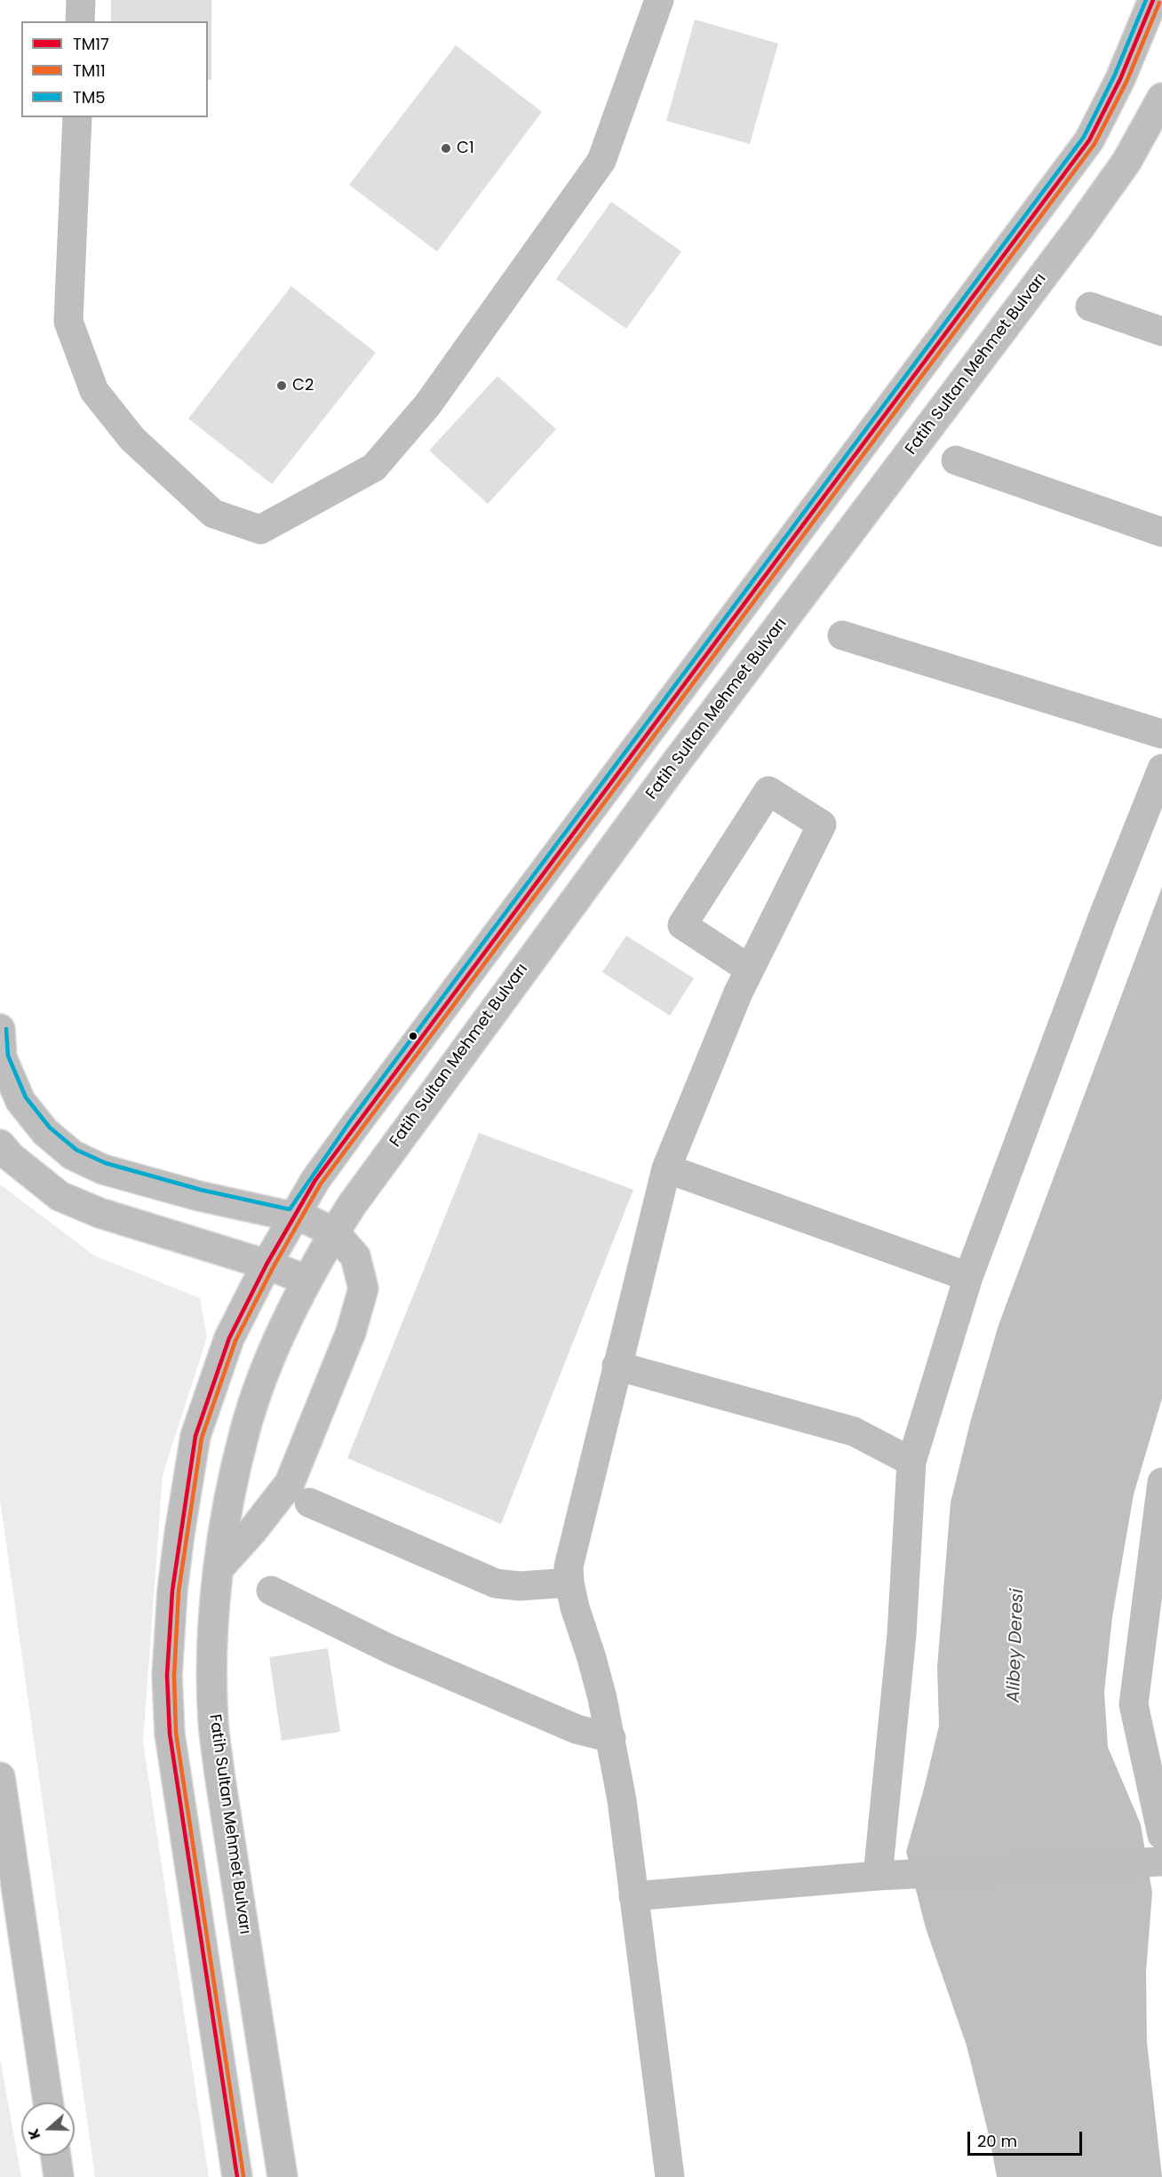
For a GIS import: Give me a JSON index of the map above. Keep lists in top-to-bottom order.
{
  "streets": {
    "main road": ["Fatih Sultan Mehmet Bulvarı"]
  },
  "water": ["Alibey Deresi"],
  "places": ["C1", "C2"],
  "lines": ["transit line TM17", "transit line TM5", "transit line TM11"],
  "legend": ["TM17", "TM11", "TM5"],
  "scale_bar": "20 m",
  "north": "left"
}
